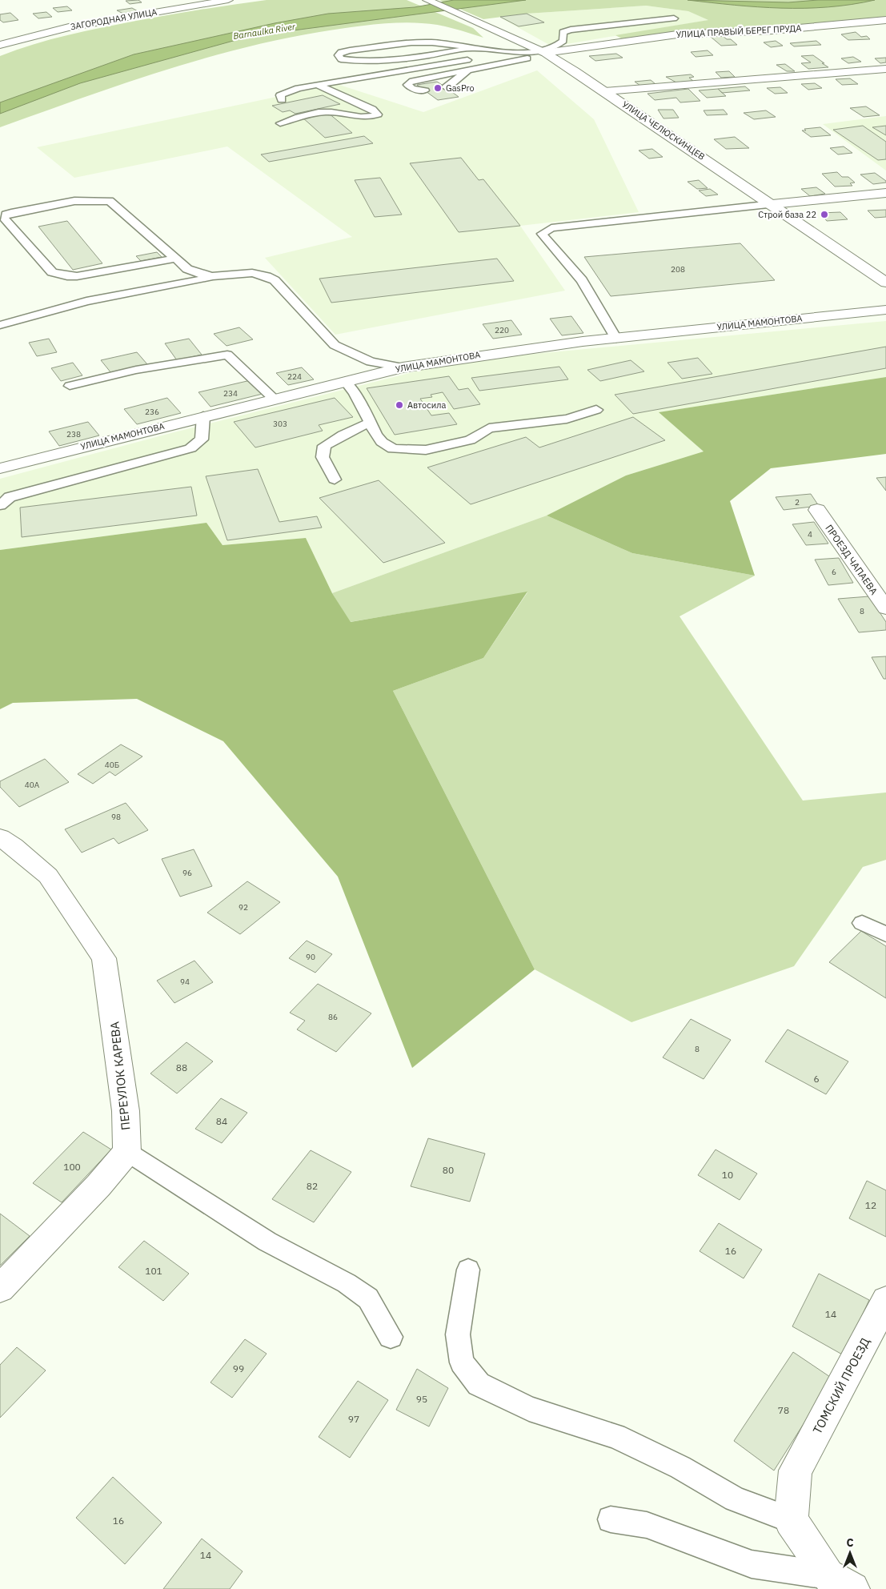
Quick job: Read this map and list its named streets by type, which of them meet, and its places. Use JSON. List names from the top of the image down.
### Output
{
  "streets": {
    "street": [
      "ЗАГОРОДНАЯ УЛИЦА",
      "УЛИЦА ПРАВЫЙ БЕРЕГ ПРУДА",
      "УЛИЦА ЧЕЛЮСКИНЦЕВ",
      "УЛИЦА МАМОНТОВА",
      "ПРОЕЗД ЧАПАЕВА",
      "ПЕРЕУЛОК КАРЕВА",
      "ТОМСКИЙ ПРОЕЗД"
    ]
  },
  "crossings": [
    ["УЛИЦА ПРАВЫЙ БЕРЕГ ПРУДА", "УЛИЦА ЧЕЛЮСКИНЦЕВ"]
  ],
  "water": ["Barnaulka River"],
  "places": ["GasPro", "Строй база 22", "Автосила"],
  "house_numbers": [
    "208",
    "220",
    "224",
    "234",
    "236",
    "303",
    "238",
    "2",
    "4",
    "6",
    "8",
    "40Б",
    "40А",
    "98",
    "96",
    "92",
    "90",
    "94",
    "86",
    "8",
    "88",
    "6",
    "84",
    "100",
    "80",
    "10",
    "82",
    "12",
    "16",
    "101",
    "14",
    "99",
    "95",
    "78",
    "97",
    "16",
    "14"
  ],
  "north": "top"
}
